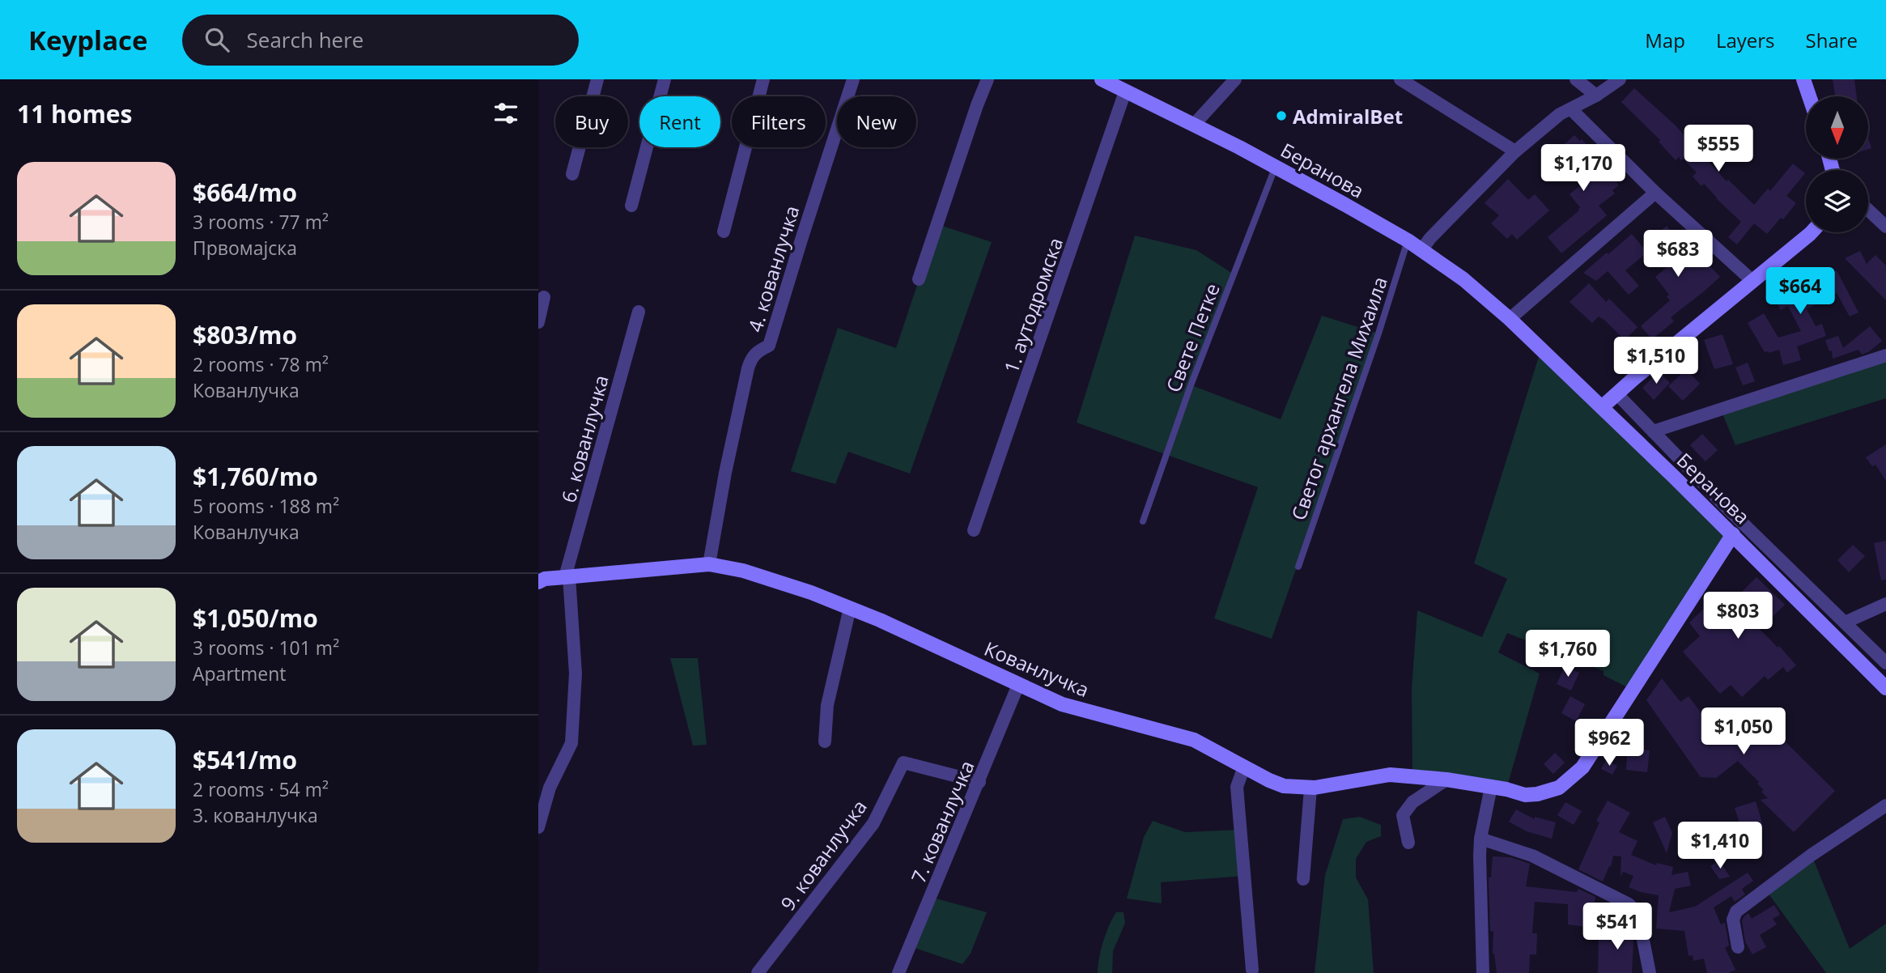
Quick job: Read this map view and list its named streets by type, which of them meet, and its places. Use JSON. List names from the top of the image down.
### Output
{
  "streets": {
    "main road": ["Беранова", "Кованлучка"],
    "street": [
      "4. кованлучка",
      "1. аутодромска",
      "6. кованлучка",
      "7. кованлучка",
      "9. кованлучка"
    ],
    "lane": ["Свете Петке", "Светог архангела Михаила"]
  },
  "crossings": [
    ["Беранова", "1. аутодромска"],
    ["Беранова", "Свете Петке"],
    ["Беранова", "Светог архангела Михаила"],
    ["Беранова", "Кованлучка"],
    ["4. кованлучка", "Кованлучка"],
    ["6. кованлучка", "Кованлучка"],
    ["Кованлучка", "7. кованлучка"],
    ["7. кованлучка", "9. кованлучка"]
  ],
  "places": ["AdmiralBet"],
  "north": "bottom",
  "page": {
    "header": "Keyplace",
    "search": "Search here",
    "nav": ["Map", "Layers", "Share"],
    "heading": "11 homes",
    "chip": [
      "Buy",
      "Rent",
      "Filters",
      "New"
    ],
    "price": [
      "$555",
      "$1,170",
      "$683",
      "$664",
      "$1,510",
      "$803",
      "$1,760",
      "$1,050",
      "$962",
      "$1,410",
      "$541"
    ],
    "list": [
      {
        "name": "$664/mo",
        "note": "3 rooms · 77 m² · Првомајска"
      },
      {
        "name": "$803/mo",
        "note": "2 rooms · 78 m² · Кованлучка"
      },
      {
        "name": "$1,760/mo",
        "note": "5 rooms · 188 m² · Кованлучка"
      },
      {
        "name": "$1,050/mo",
        "note": "3 rooms · 101 m² · Apartment"
      },
      {
        "name": "$541/mo",
        "note": "2 rooms · 54 m² · 3. кованлучка"
      }
    ]
  }
}
